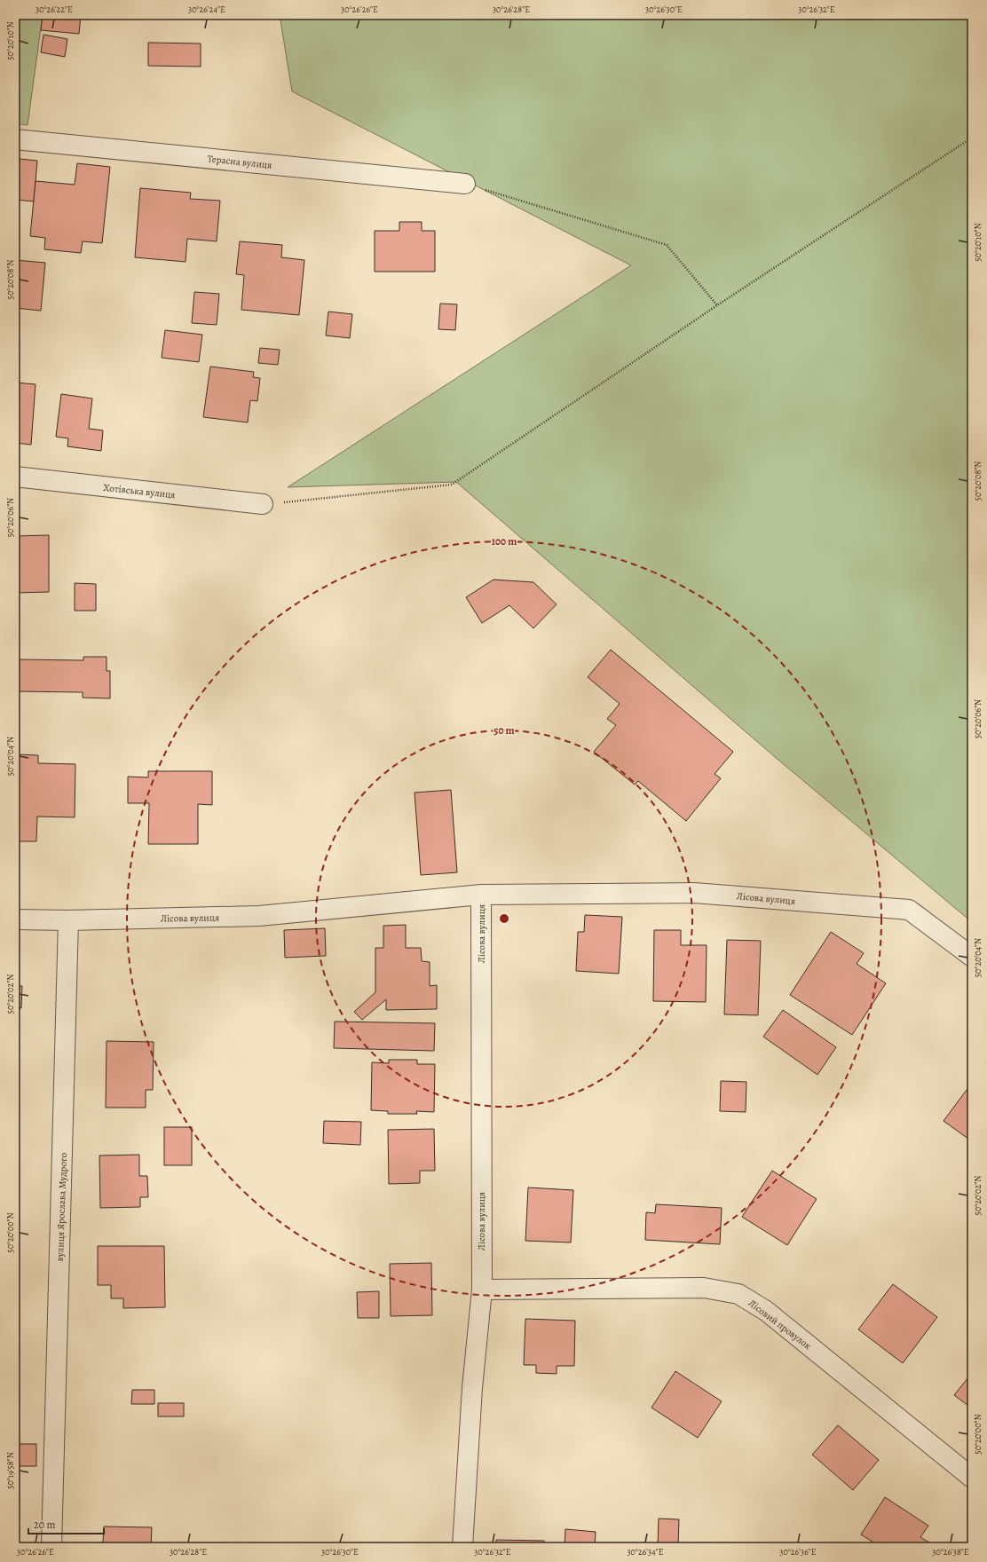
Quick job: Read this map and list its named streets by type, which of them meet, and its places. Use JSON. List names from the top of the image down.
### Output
{
  "streets": {
    "street": [
      "Терасна вулиця",
      "Хотівська вулиця",
      "Лісова вулиця",
      "вулиця Ярослава Мудрого",
      "Лісовий провулок"
    ]
  },
  "crossings": [
    ["Лісова вулиця", "вулиця Ярослава Мудрого"],
    ["Лісова вулиця", "Лісовий провулок"]
  ],
  "scale_bar": "20 m",
  "coordinates": [
    "30°26'22\"E",
    "30°26'24\"E",
    "30°26'26\"E",
    "30°26'28\"E",
    "30°26'30\"E",
    "30°26'32\"E",
    "50°20'10\"N",
    "50°20'08\"N",
    "50°20'06\"N",
    "50°20'04\"N",
    "50°20'02\"N",
    "50°20'00\"N",
    "50°19'58\"N",
    "30°26'34\"E",
    "30°26'36\"E",
    "30°26'38\"E"
  ],
  "rings": ["100 m", "50 m"]
}
